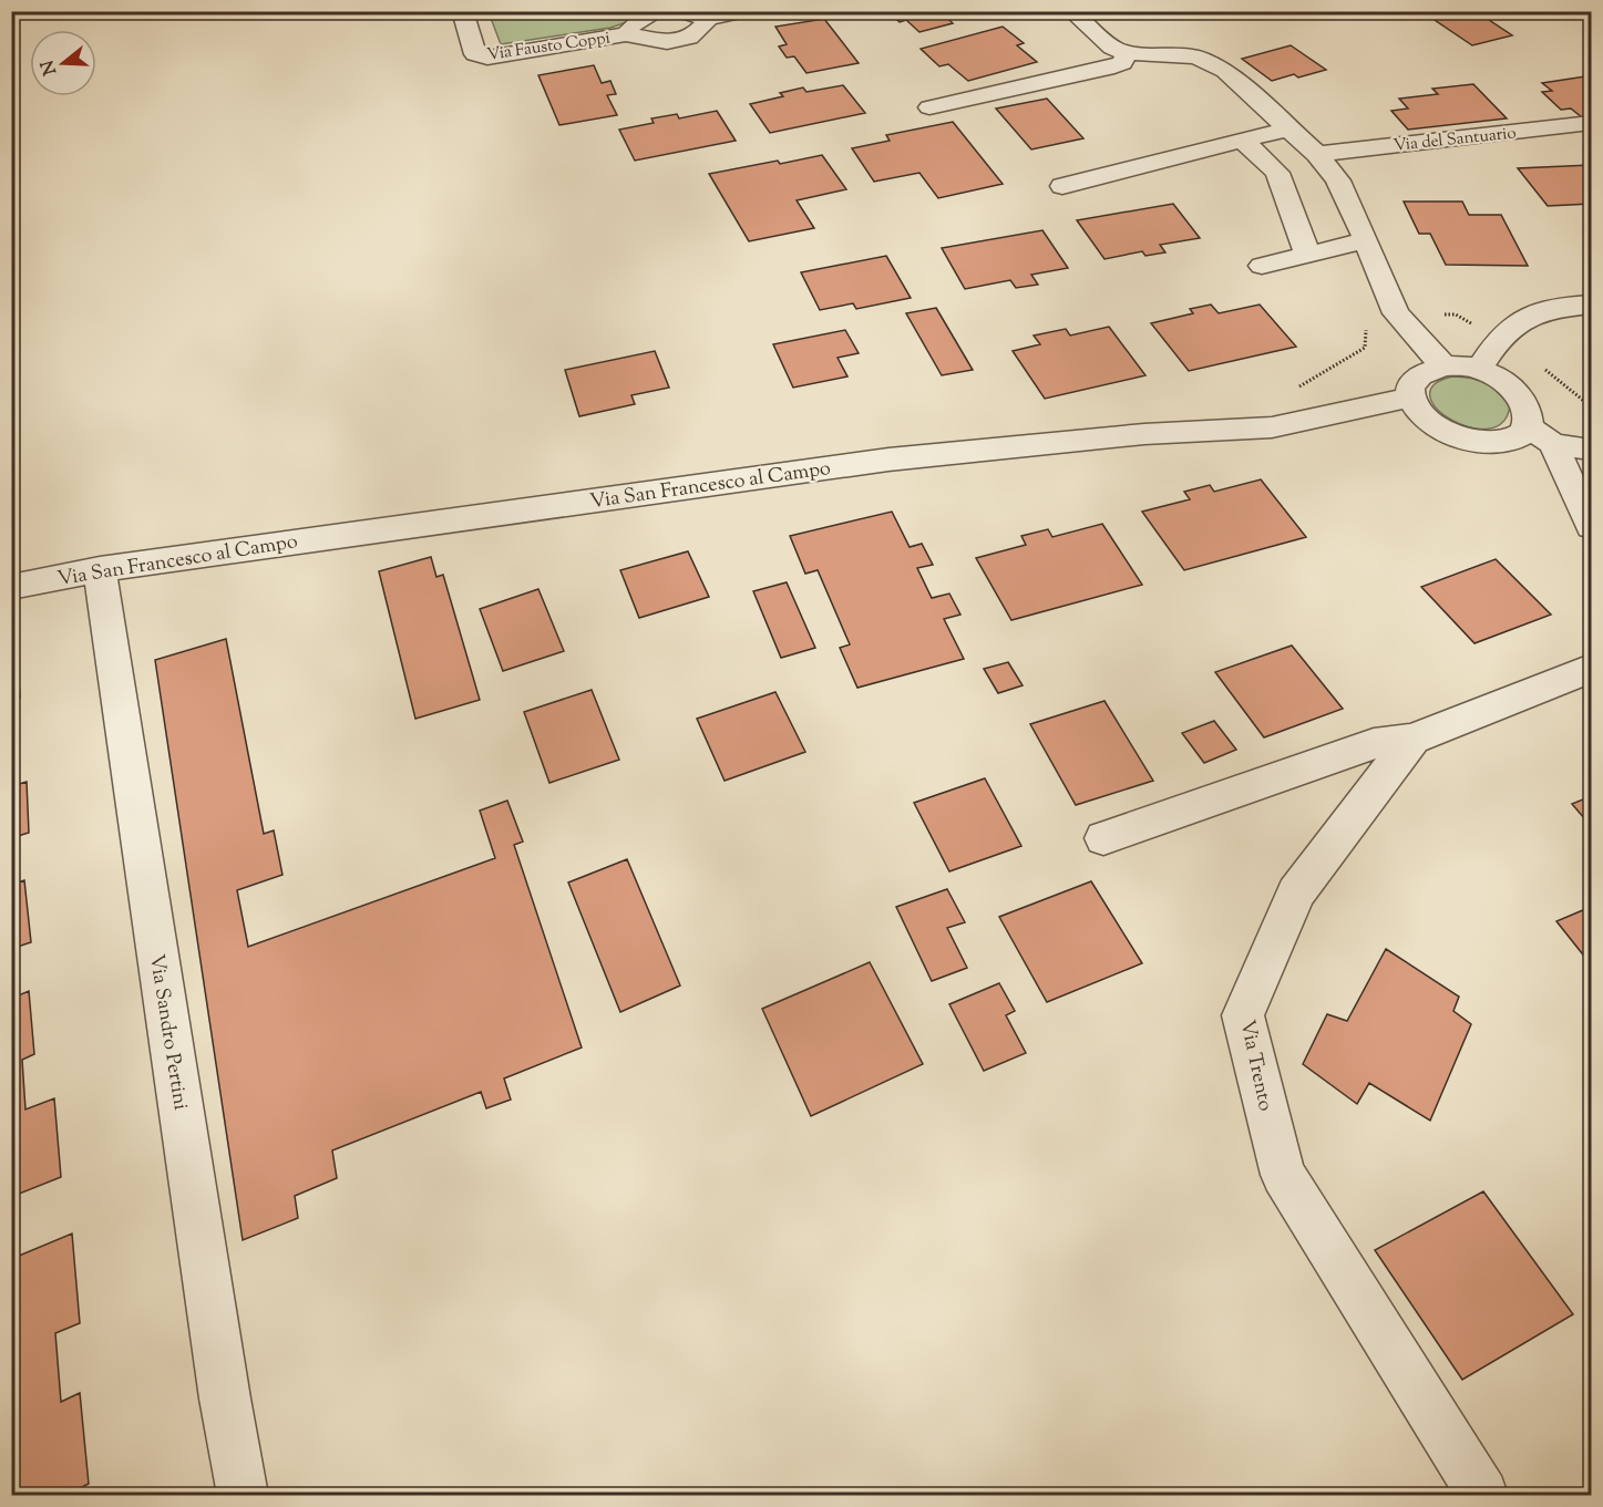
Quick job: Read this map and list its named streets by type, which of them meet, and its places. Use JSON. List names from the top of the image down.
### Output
{
  "streets": {
    "street": [
      "Via Fausto Coppi",
      "Via del Santuario",
      "Via San Francesco al Campo",
      "Via Sandro Pertini",
      "Via Trento"
    ]
  },
  "crossings": [
    ["Via San Francesco al Campo", "Via Sandro Pertini"]
  ],
  "north": "left"
}
